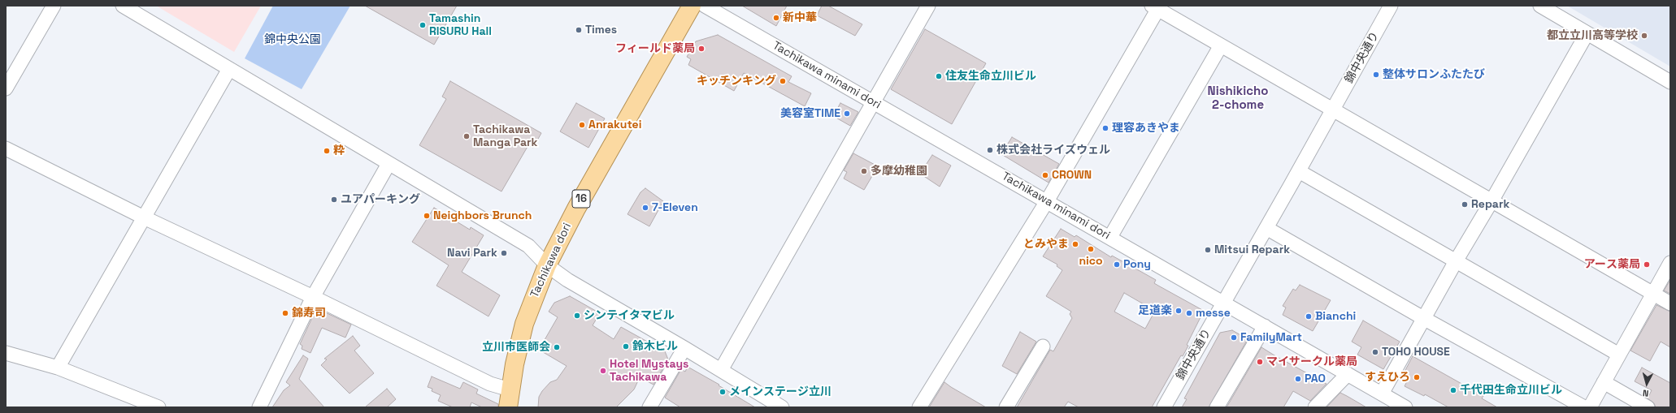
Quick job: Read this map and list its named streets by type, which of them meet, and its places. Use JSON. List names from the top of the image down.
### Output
{
  "streets": {
    "main road": ["16", "Tachikawa dori"],
    "street": ["錦中央通り", "Tachikawa minami dori"]
  },
  "crossings": [
    ["錦中央通り", "Tachikawa minami dori"]
  ],
  "districts": ["Nishikicho 2-chome"],
  "parks": ["錦中央公園"],
  "places": [
    "新中華",
    "Tamashin RISURU Hall",
    "Times",
    "都立立川高等学校",
    "フィールド薬局",
    "整体サロンふたたび",
    "住友生命立川ビル",
    "キッチンキング",
    "美容室TIME",
    "Anrakutei",
    "理容あきやま",
    "Tachikawa Manga Park",
    "株式会社ライズウェル",
    "粋",
    "多摩幼稚園",
    "CROWN",
    "ユアパーキング",
    "Repark",
    "7-Eleven",
    "Neighbors Brunch",
    "とみやま",
    "nico",
    "Mitsui Repark",
    "Navi Park",
    "Pony",
    "アース薬局",
    "足道楽",
    "錦寿司",
    "messe",
    "シンテイタマビル",
    "Bianchi",
    "FamilyMart",
    "鈴木ビル",
    "立川市医師会",
    "TOHO HOUSE",
    "マイサークル薬局",
    "Hotel Mystays Tachikawa",
    "すえひろ",
    "PAO",
    "千代田生命立川ビル",
    "メインステージ立川"
  ],
  "north": "bottom"
}
